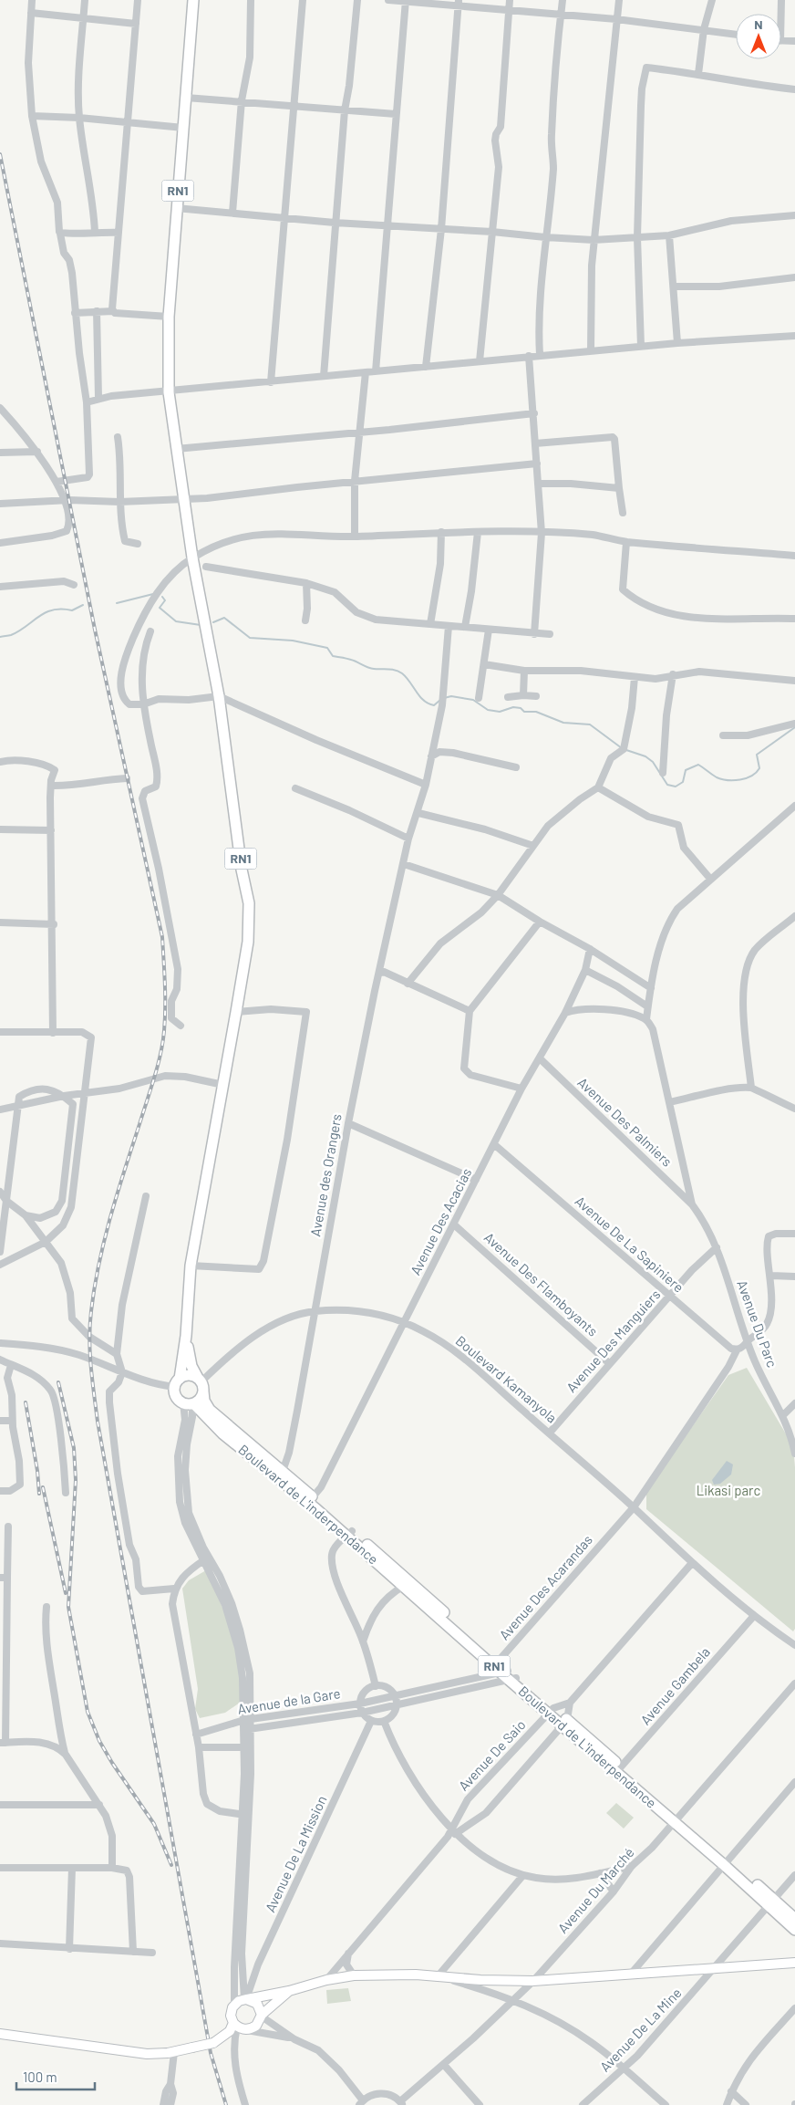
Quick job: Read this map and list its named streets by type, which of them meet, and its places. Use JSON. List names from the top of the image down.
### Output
{
  "streets": {
    "highway": ["RN1", "Boulevard de L'inderpendance"],
    "street": [
      "Avenue Des Palmiers",
      "Avenue des Orangers",
      "Avenue Des Acacias",
      "Avenue De La Sapiniere",
      "Avenue Des Flamboyants",
      "Avenue Du Parc",
      "Avenue Des Manguiers",
      "Boulevard Kamanyola",
      "Avenue Des Acarandas",
      "Avenue Gambela",
      "Avenue de la Gare",
      "Avenue De Saio",
      "Avenue De La Mission",
      "Avenue Du Marché",
      "Avenue De La Mine"
    ]
  },
  "crossings": [
    ["RN1", "Boulevard Kamanyola"],
    ["RN1", "Boulevard de L'inderpendance"],
    ["Avenue Des Palmiers", "Avenue Des Acacias"],
    ["Avenue Des Palmiers", "Avenue Du Parc"],
    ["Avenue des Orangers", "Boulevard Kamanyola"],
    ["Avenue des Orangers", "Boulevard de L'inderpendance"],
    ["Avenue Des Acacias", "Avenue De La Sapiniere"],
    ["Avenue Des Acacias", "Avenue Des Flamboyants"],
    ["Avenue Des Acacias", "Boulevard Kamanyola"],
    ["Avenue Des Acacias", "Boulevard de L'inderpendance"],
    ["Avenue De La Sapiniere", "Avenue Des Manguiers"],
    ["Avenue De La Sapiniere", "Avenue Des Acarandas"],
    ["Avenue Des Flamboyants", "Avenue Des Manguiers"],
    ["Avenue Du Parc", "Avenue Des Manguiers"],
    ["Avenue Des Manguiers", "Boulevard Kamanyola"],
    ["Boulevard Kamanyola", "Boulevard de L'inderpendance"],
    ["Boulevard Kamanyola", "Avenue Des Acarandas"],
    ["Boulevard Kamanyola", "Avenue Gambela"],
    ["Boulevard de L'inderpendance", "Avenue Des Acarandas"],
    ["Boulevard de L'inderpendance", "Avenue Gambela"],
    ["Boulevard de L'inderpendance", "Avenue De Saio"],
    ["Boulevard de L'inderpendance", "Avenue Du Marché"],
    ["Boulevard de L'inderpendance", "Avenue De La Mine"]
  ],
  "parks": ["Likasi parc"],
  "scale_bar": "100 m",
  "north": "top"
}
